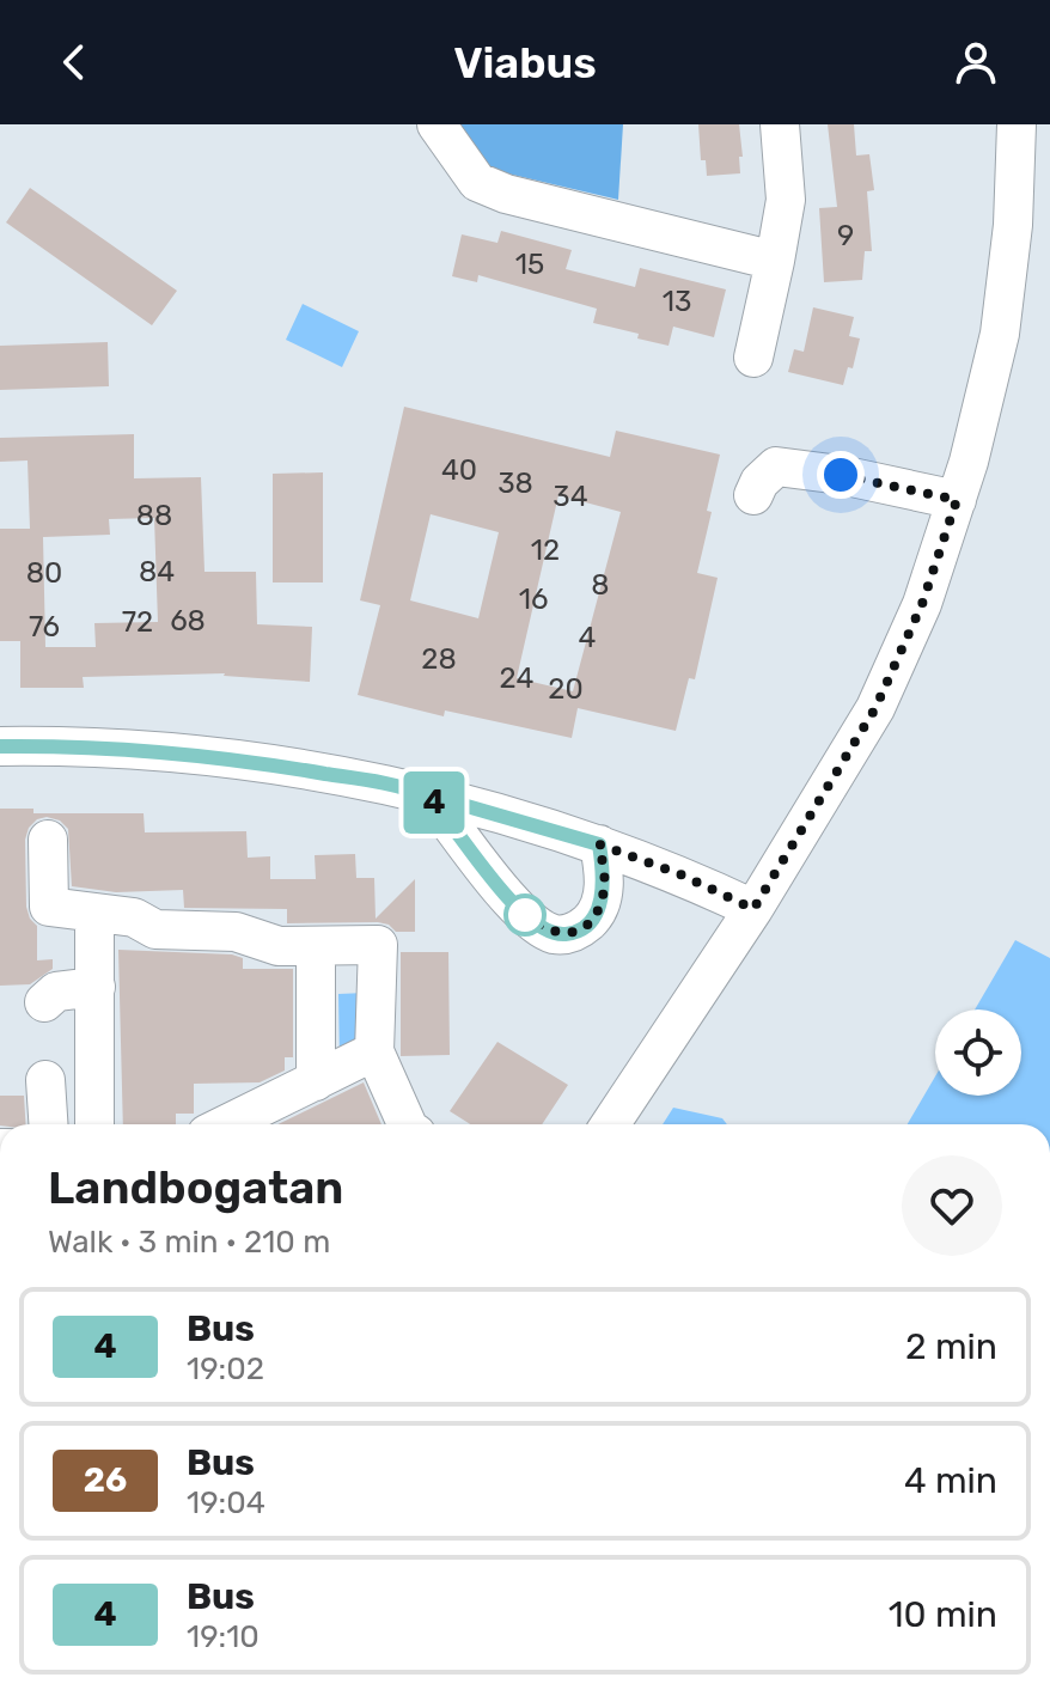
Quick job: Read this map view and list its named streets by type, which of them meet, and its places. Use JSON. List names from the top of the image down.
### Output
{
  "lines": ["bus line 4"],
  "house_numbers": [
    "9",
    "15",
    "13",
    "40",
    "38",
    "34",
    "88",
    "12",
    "84",
    "80",
    "8",
    "16",
    "68",
    "72",
    "76",
    "4",
    "28",
    "24",
    "20"
  ],
  "page": {
    "header": "Viabus",
    "on_map": "4",
    "heading": ["Landbogatan", "Walk · 3 min · 210 m"],
    "list": [
      {
        "mark": "4",
        "name": "Bus",
        "note": "19:02",
        "value": "2 min"
      },
      {
        "mark": "26",
        "name": "Bus",
        "note": "19:04",
        "value": "4 min"
      },
      {
        "mark": "4",
        "name": "Bus",
        "note": "19:10",
        "value": "10 min"
      }
    ]
  }
}
